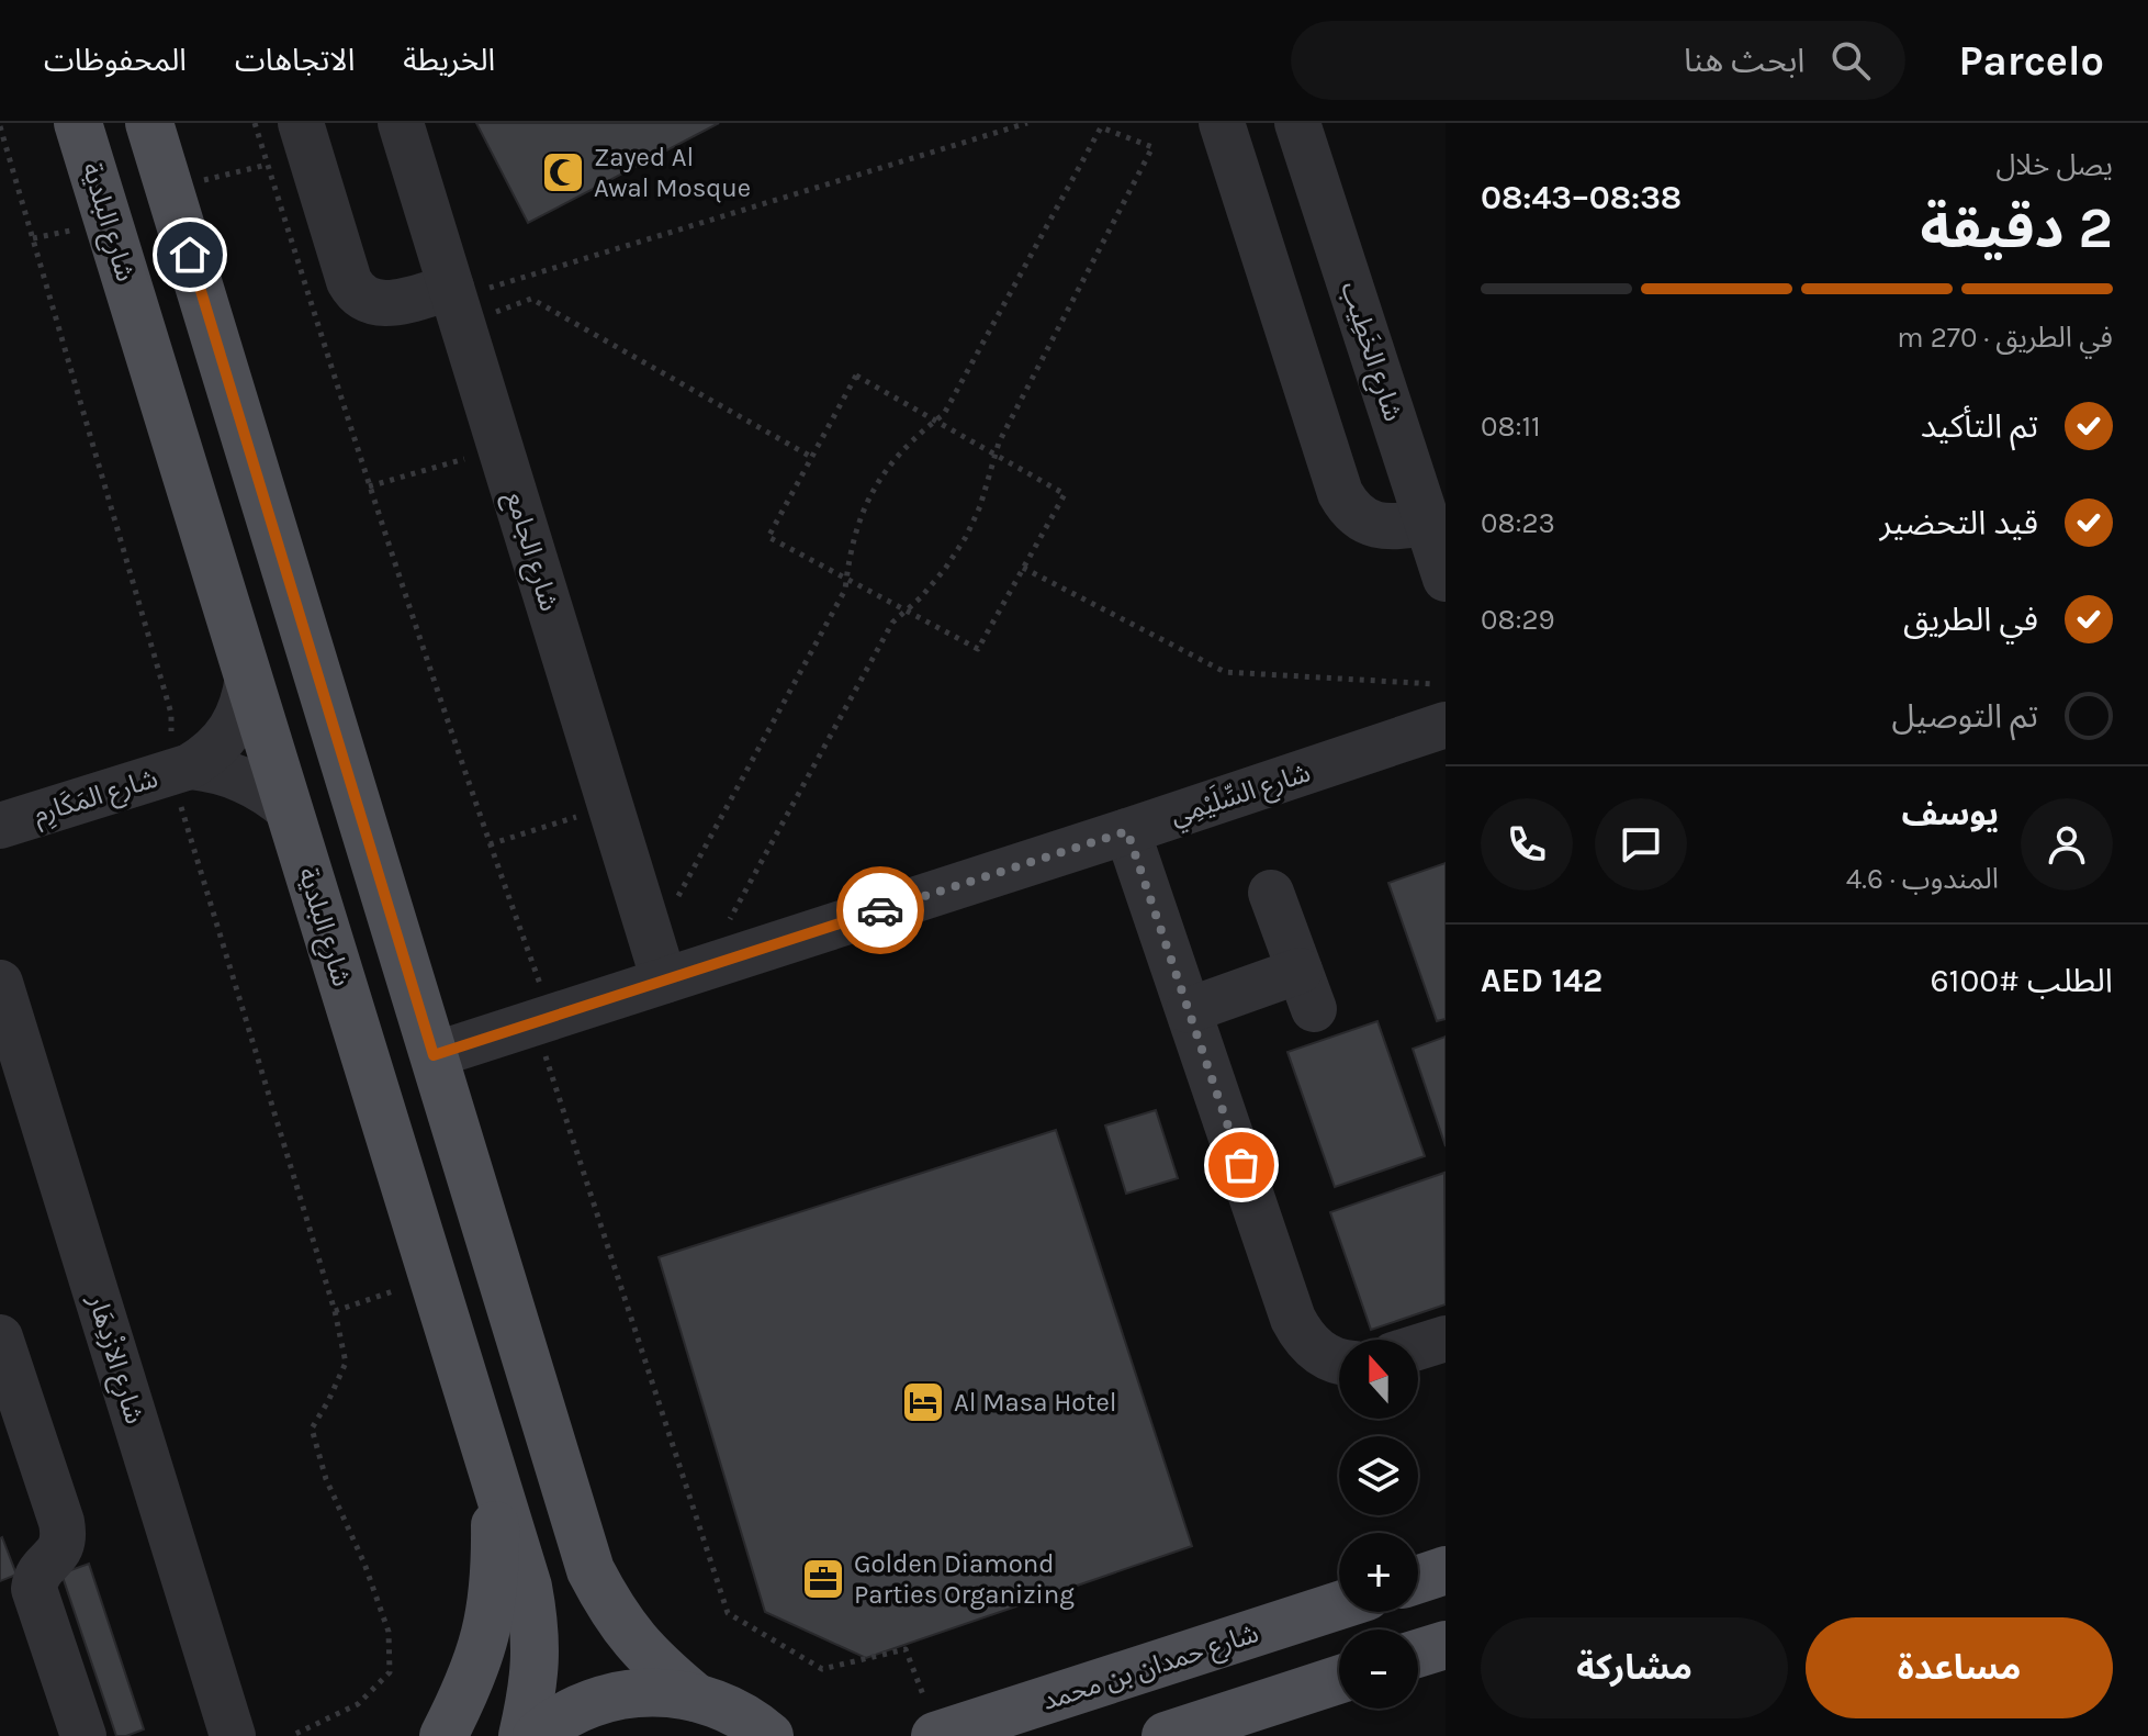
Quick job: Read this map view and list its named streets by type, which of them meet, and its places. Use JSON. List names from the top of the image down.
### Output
{
  "streets": {
    "main road": ["شارع البلدية", "شارع حمدان بن محمد"],
    "street": [
      "شارع الخَطِيب",
      "شارع الجامع",
      "شارع السِّلَيْمِي",
      "شارع المَكَارِم",
      "شارع الازْدِهَار"
    ]
  },
  "crossings": [
    ["شارع البلدية", "شارع المَكَارِم"],
    ["شارع الجامع", "شارع السِّلَيْمِي"]
  ],
  "places": {
    "mosque": ["Zayed Al Awal Mosque"],
    "hotel": ["Al Masa Hotel"],
    "office": ["Golden Diamond Parties Organizing"]
  },
  "north": "top",
  "page": {
    "header": "Parcelo",
    "search": "ابحث هنا",
    "nav": ["الخريطة", "الاتجاهات", "المحفوظات"],
    "heading": ["2 دقيقة", "يصل خلال", "08:38–08:43"],
    "panel": [
      "يوسف",
      "المندوب · 4.6",
      "الطلب #6100",
      "AED 142"
    ],
    "bar": "في الطريق · 270 m",
    "list": [
      ["تم التأكيد", "08:11"],
      ["قيد التحضير", "08:23"],
      ["في الطريق", "08:29"],
      "تم التوصيل"
    ],
    "map_buttons": ["+", "−"],
    "buttons": ["مساعدة", "مشاركة"]
  }
}
